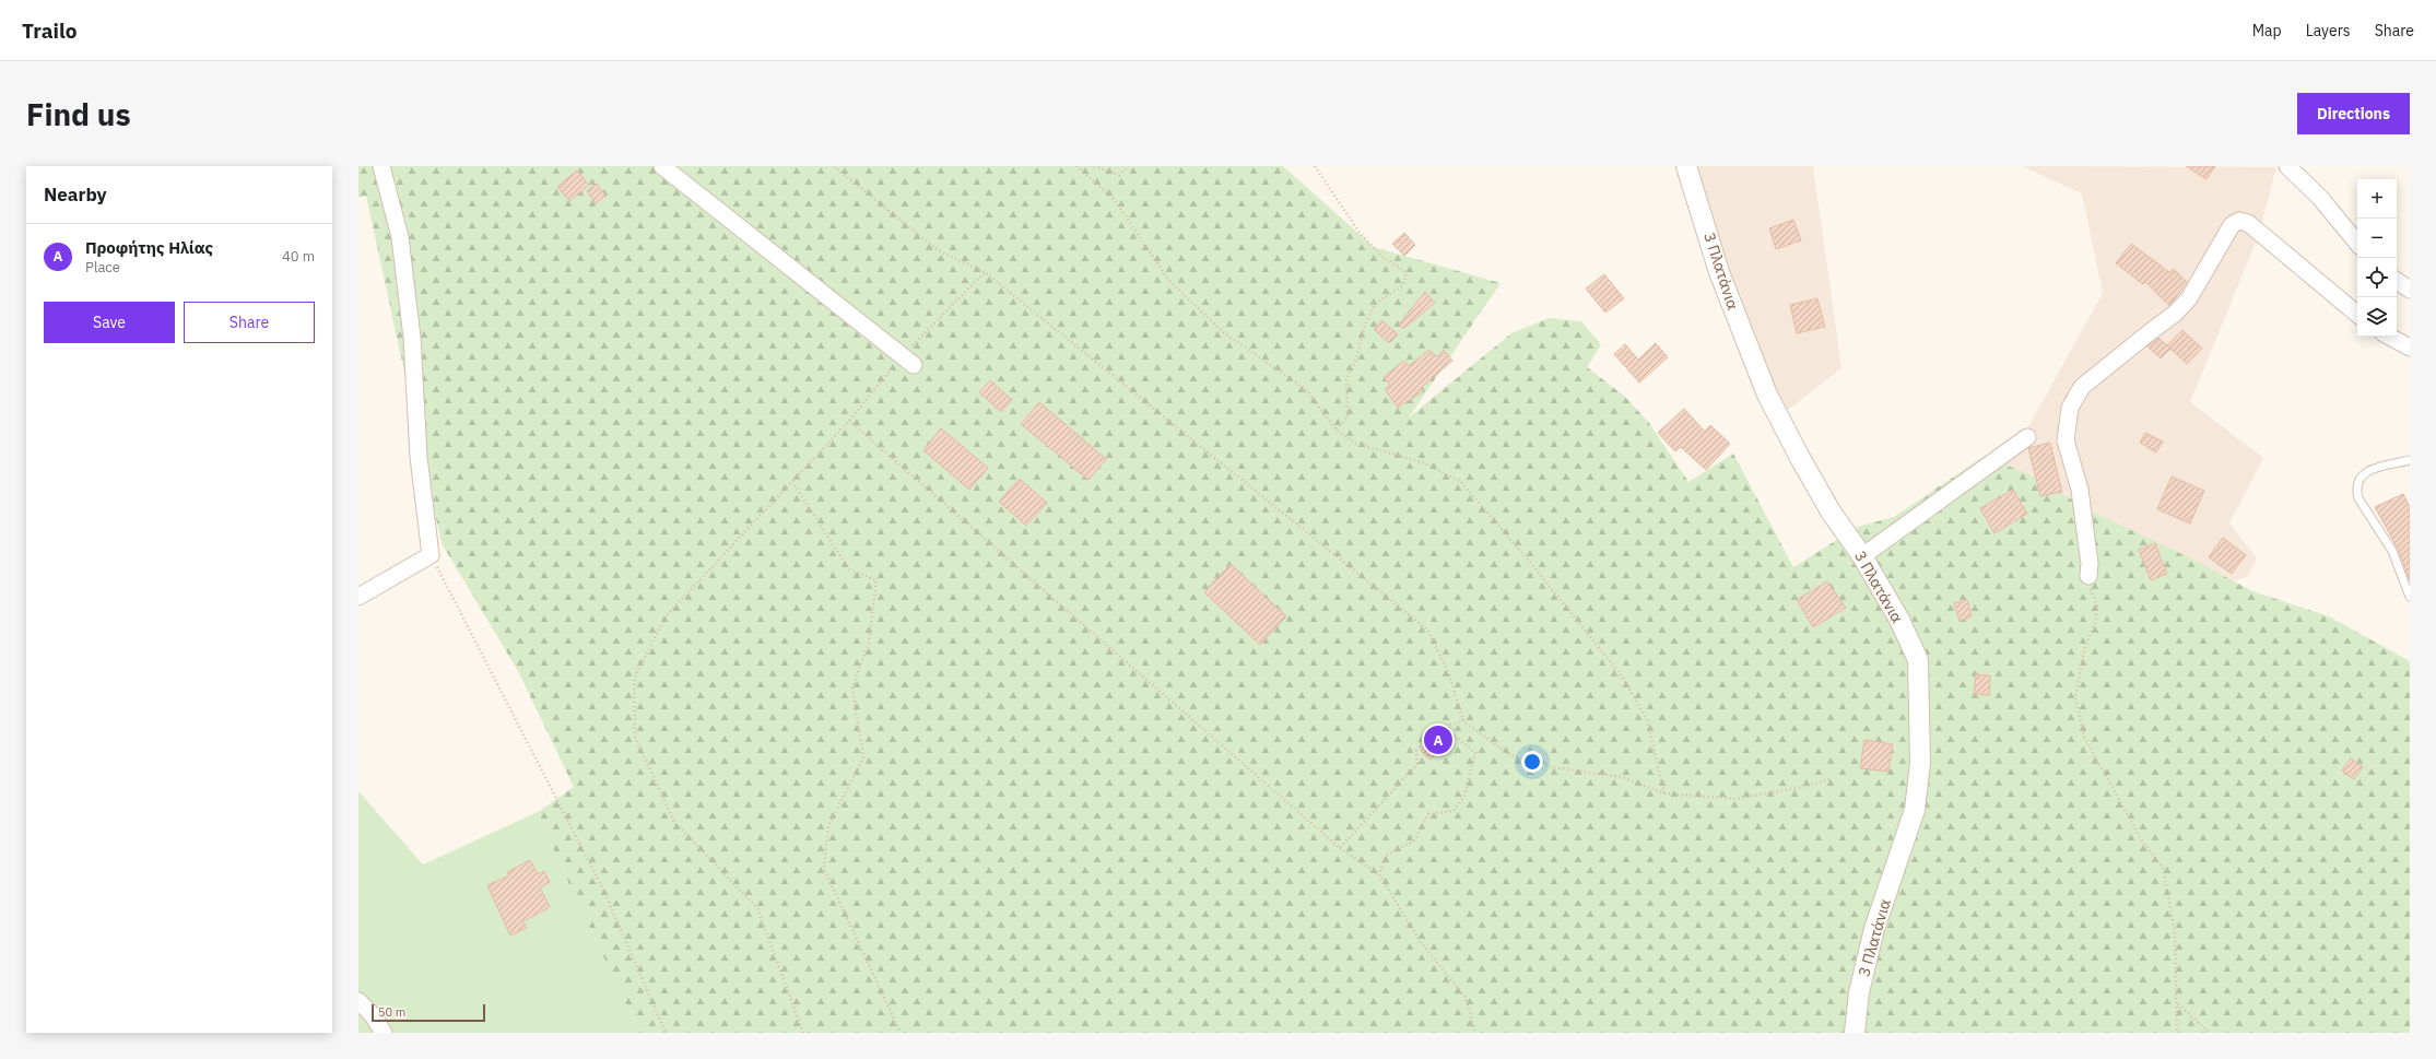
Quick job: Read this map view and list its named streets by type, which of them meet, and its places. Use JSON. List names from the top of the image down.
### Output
{
  "streets": {
    "street": ["3 Πλατάνια"]
  },
  "scale_bar": "50 m",
  "page": {
    "header": "Trailo",
    "nav": ["Map", "Layers", "Share"],
    "buttons": [
      "Directions",
      ["Save", "Share"]
    ],
    "title": "Find us",
    "heading": "Nearby",
    "map_buttons": ["+", "−"],
    "list": [
      {
        "mark": "A",
        "name": "Προφήτης Ηλίας",
        "note": "Place",
        "value": "40 m"
      }
    ],
    "pins": "A",
    "scale": "50 m"
  }
}
